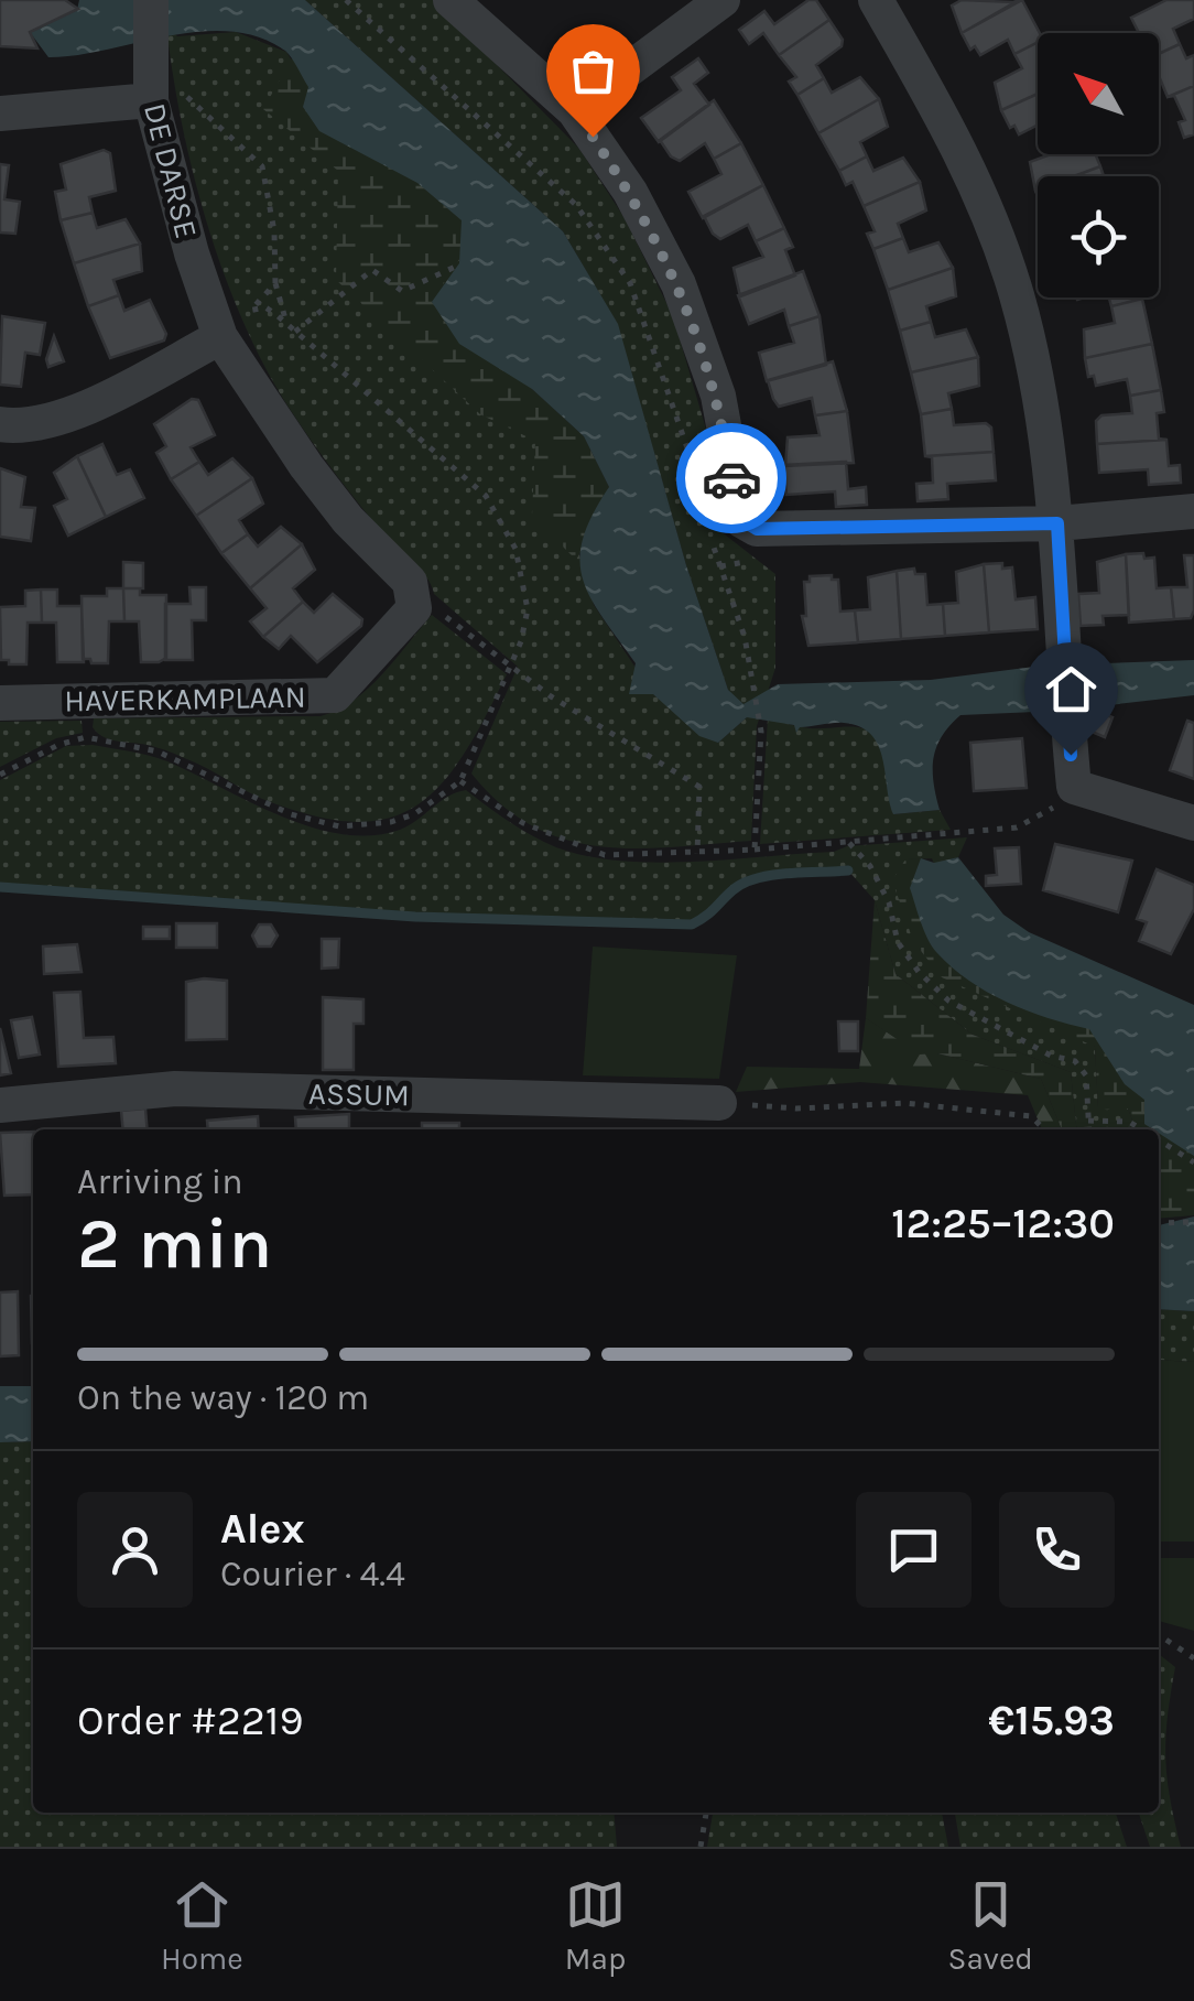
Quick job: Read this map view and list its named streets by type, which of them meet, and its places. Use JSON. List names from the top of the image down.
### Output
{
  "streets": {
    "street": ["DE DARSE", "HAVERKAMPLAAN", "ASSUM"]
  },
  "north": "top left",
  "page": {
    "heading": ["2 min", "Arriving in", "12:25–12:30"],
    "panel": [
      "Alex",
      "Courier · 4.4",
      "Order #2219",
      "€15.93"
    ],
    "bar": "On the way · 120 m",
    "tabs": ["Home", "Map", "Saved"]
  }
}
